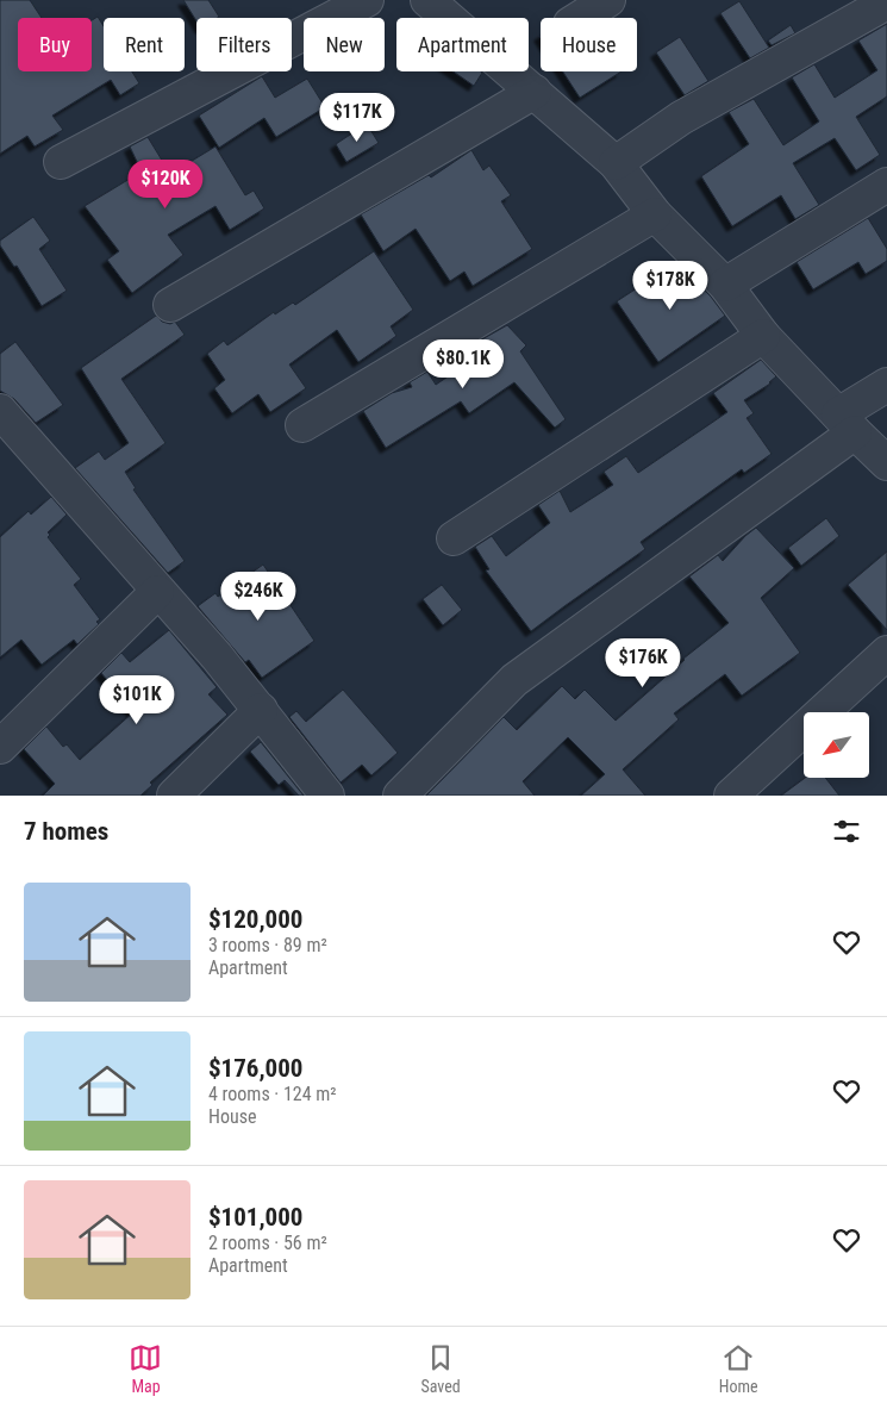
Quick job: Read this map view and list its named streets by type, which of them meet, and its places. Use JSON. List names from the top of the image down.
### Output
{
  "north": "bottom left",
  "page": {
    "chip": [
      "Buy",
      "Rent",
      "Filters",
      "New",
      "Apartment",
      "House"
    ],
    "price": [
      "$117K",
      "$120K",
      "$178K",
      "$80.1K",
      "$246K",
      "$176K",
      "$101K"
    ],
    "heading": "7 homes",
    "list": [
      {
        "name": "$120,000",
        "note": "3 rooms · 89 m² · Apartment"
      },
      {
        "name": "$176,000",
        "note": "4 rooms · 124 m² · House"
      },
      {
        "name": "$101,000",
        "note": "2 rooms · 56 m² · Apartment"
      }
    ],
    "tabs": ["Map", "Saved", "Home"]
  }
}
